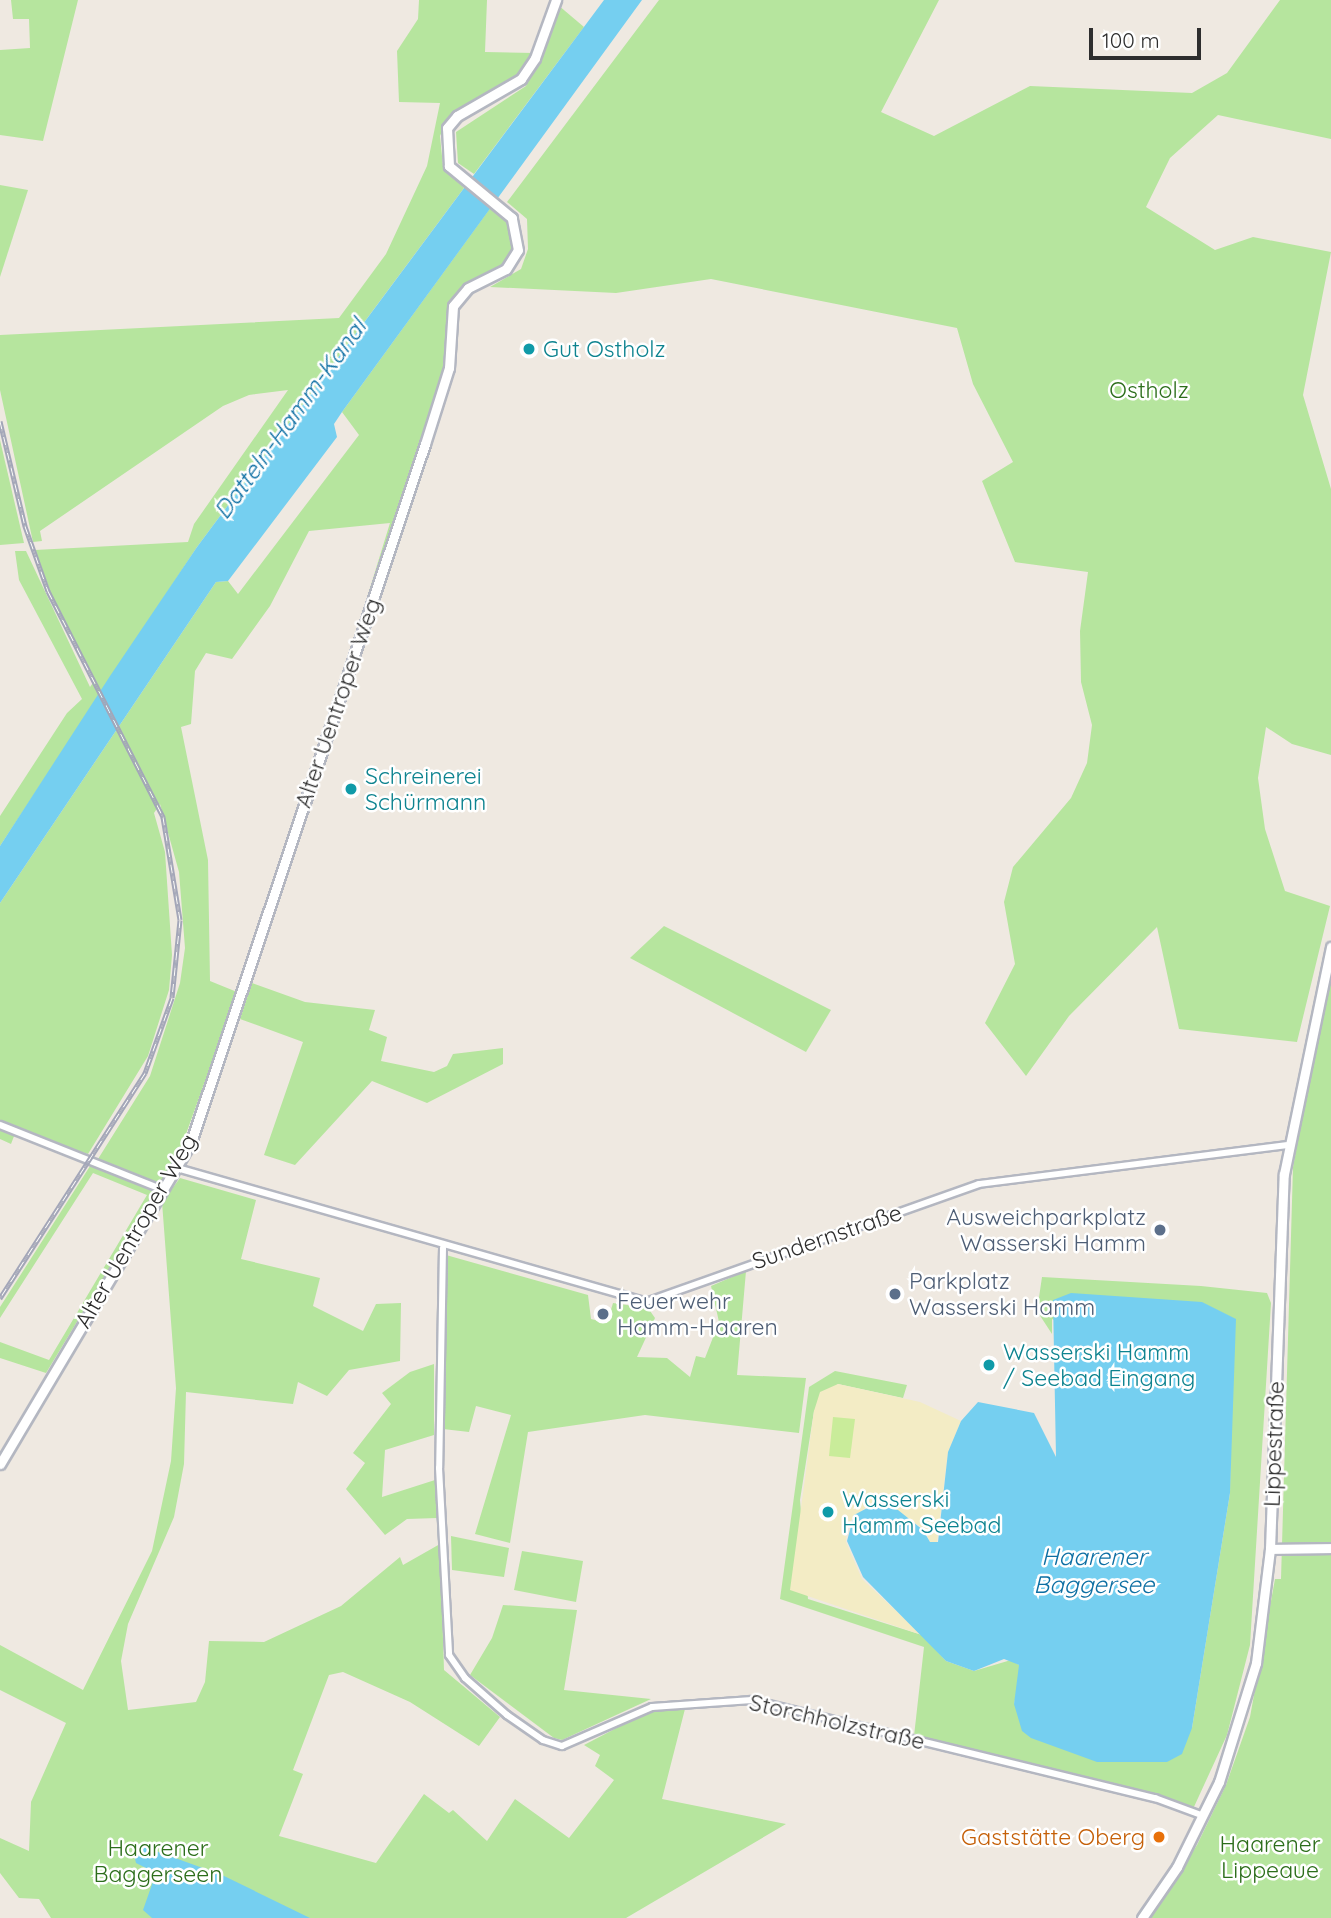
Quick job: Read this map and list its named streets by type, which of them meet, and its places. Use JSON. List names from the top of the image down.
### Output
{
  "streets": {
    "street": [
      "Alter Uentroper Weg",
      "Sundernstraße",
      "Lippestraße",
      "Storchholzstraße"
    ]
  },
  "crossings": [
    ["Alter Uentroper Weg", "Sundernstraße"],
    ["Sundernstraße", "Lippestraße"],
    ["Sundernstraße", "Storchholzstraße"],
    ["Lippestraße", "Storchholzstraße"]
  ],
  "water": ["Datteln-Hamm-Kanal", "Haarener Baggersee"],
  "parks": ["Ostholz", "Haarener Lippeaue", "Haarener Baggerseen"],
  "places": [
    "Gut Ostholz",
    "Schreinerei Schürmann",
    "Ausweichparkplatz Wasserski Hamm",
    "Parkplatz Wasserski Hamm",
    "Feuerwehr Hamm-Haaren",
    "Wasserski Hamm / Seebad Eingang",
    "Wasserski Hamm Seebad",
    "Gaststätte Oberg"
  ],
  "scale_bar": "100 m"
}
